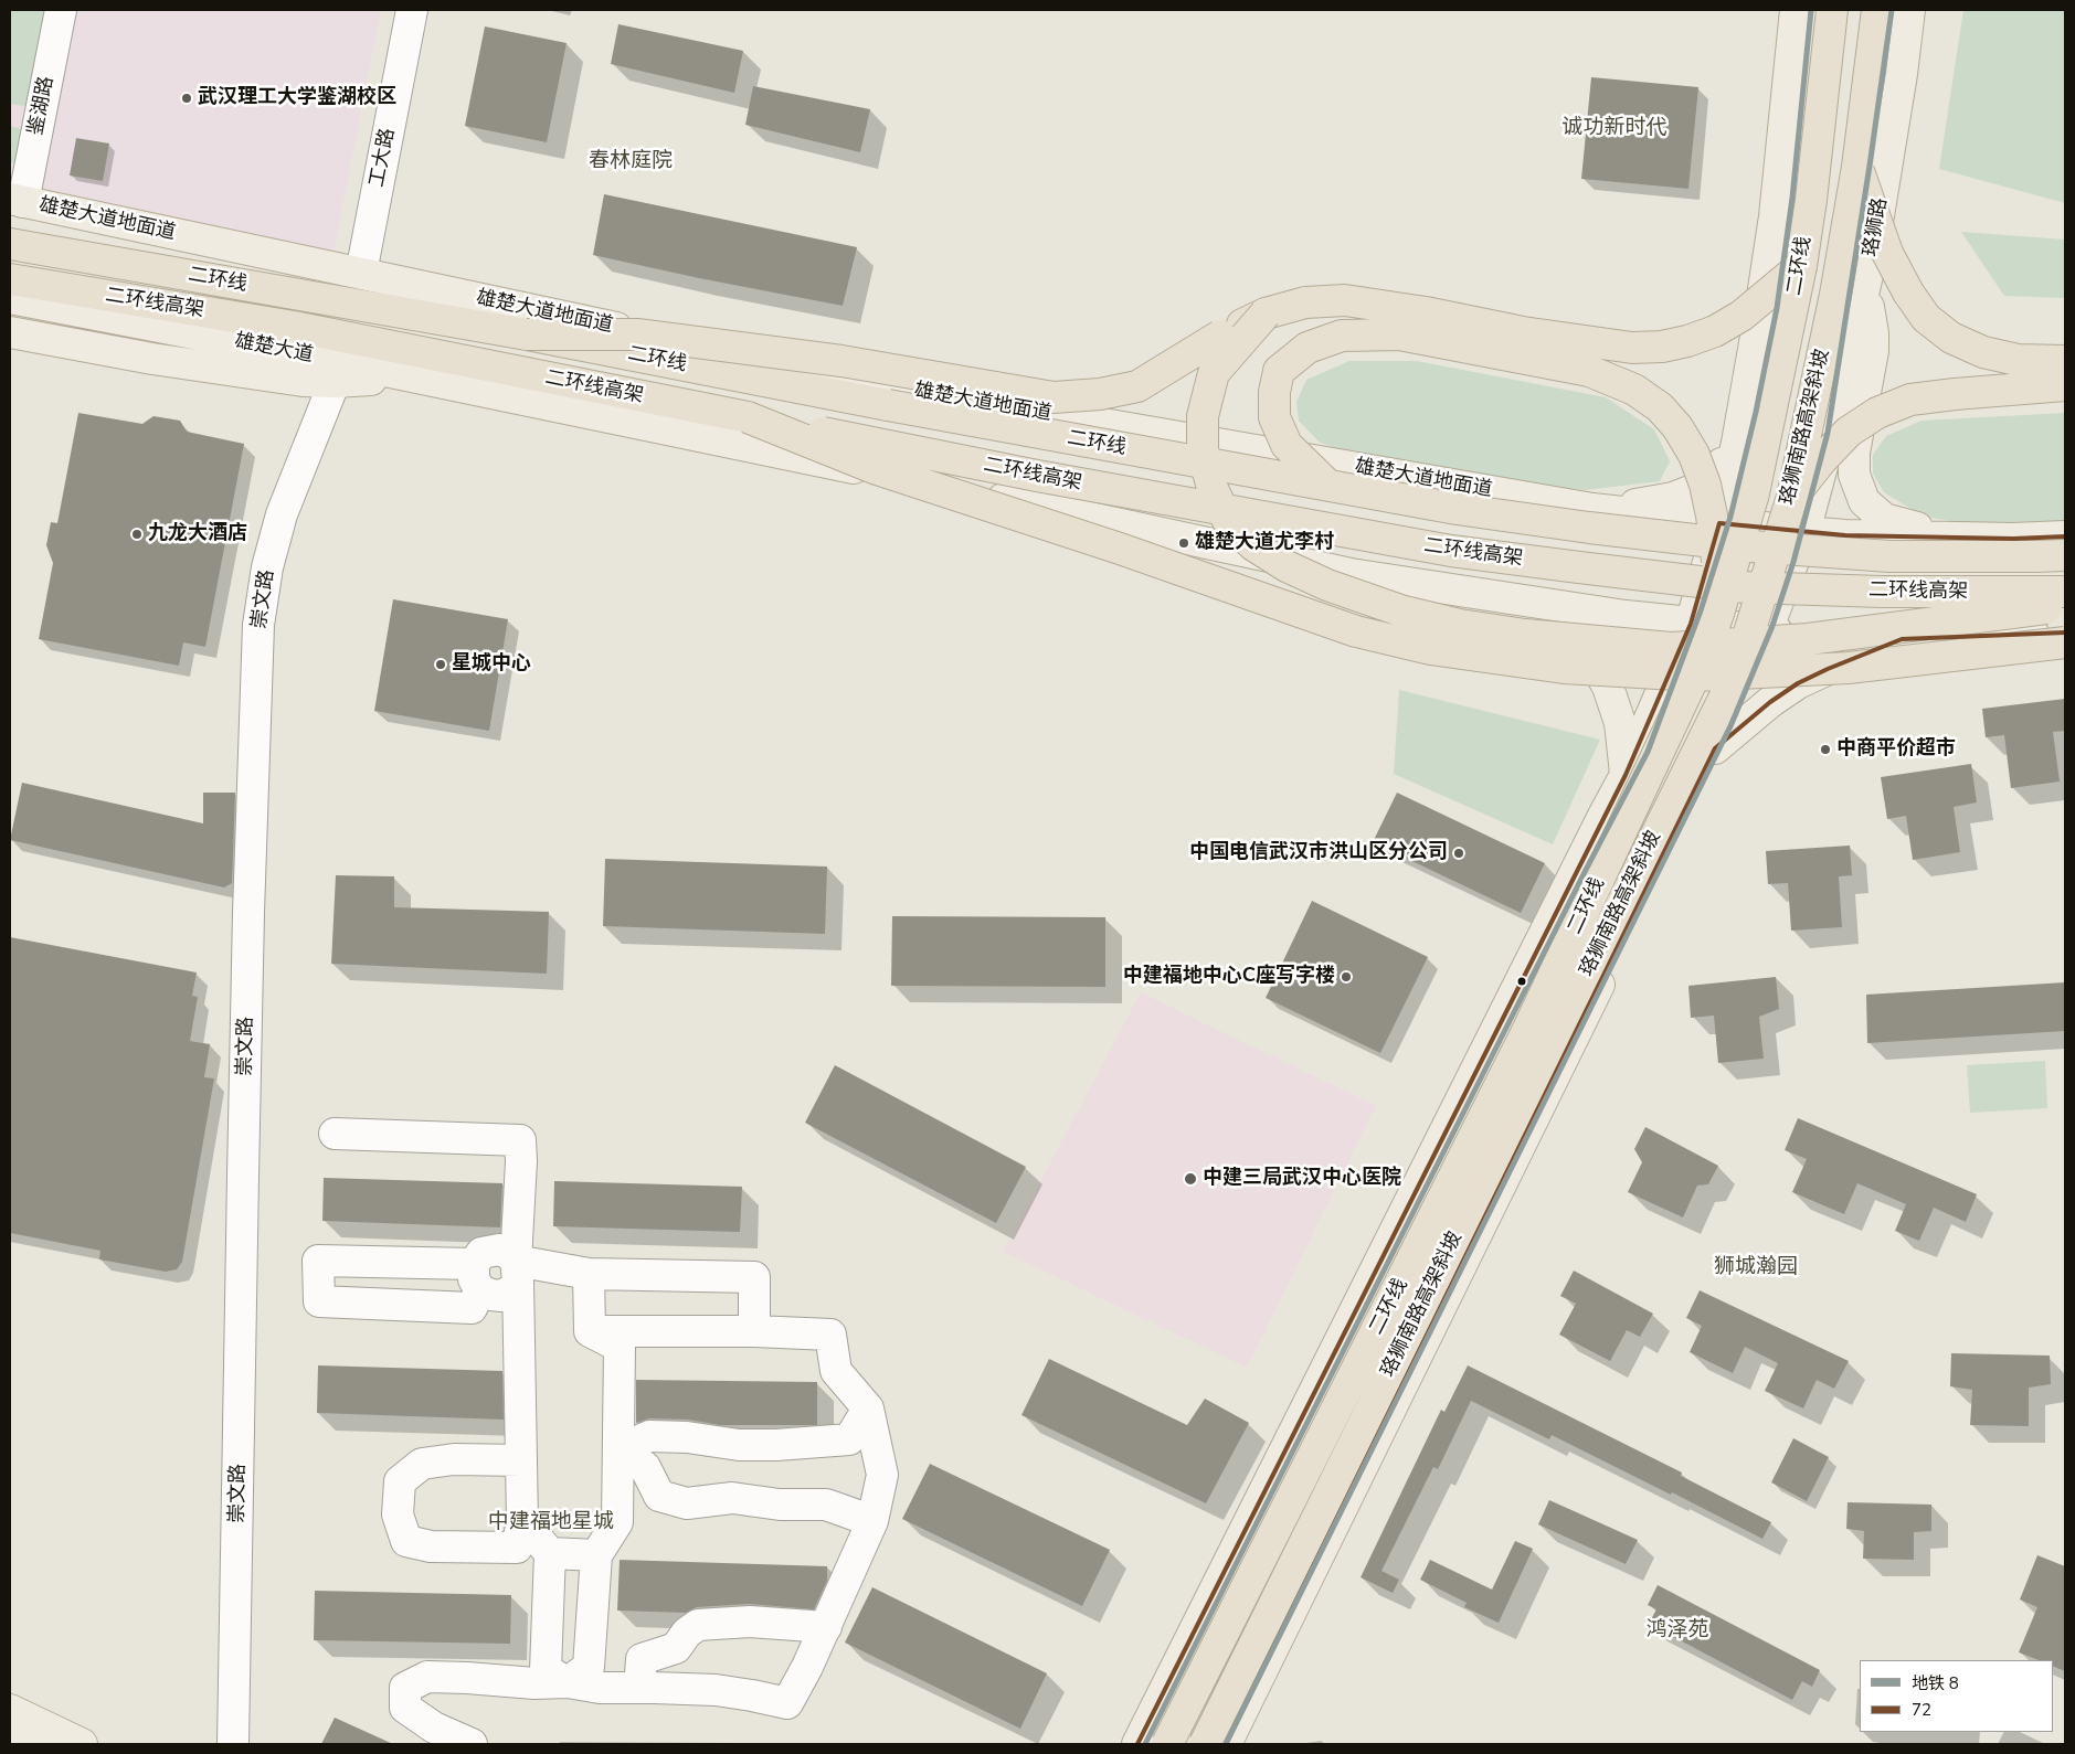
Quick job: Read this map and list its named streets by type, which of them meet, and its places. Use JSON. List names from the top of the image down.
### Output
{
  "streets": {
    "highway": ["二环线", "二环线高架", "珞狮南路高架斜坡"],
    "main road": ["雄楚大道地面道", "珞狮路", "雄楚大道"],
    "street": ["鉴湖路", "工大路", "崇文路"]
  },
  "crossings": [
    ["鉴湖路", "雄楚大道地面道"],
    ["工大路", "雄楚大道地面道"],
    ["雄楚大道地面道", "珞狮路"],
    ["雄楚大道", "崇文路"]
  ],
  "districts": [
    "诚功新时代",
    "春林庭院",
    "狮城瀚园",
    "中建福地星城",
    "鸿泽苑"
  ],
  "places": [
    "武汉理工大学鉴湖校区",
    "九龙大酒店",
    "雄楚大道尤李村",
    "星城中心",
    "中商平价超市",
    "中国电信武汉市洪山区分公司",
    "中建福地中心C座写字楼",
    "中建三局武汉中心医院"
  ],
  "lines": ["metro line 8", "transit line 72"],
  "legend": ["地铁 8", "72"]
}
